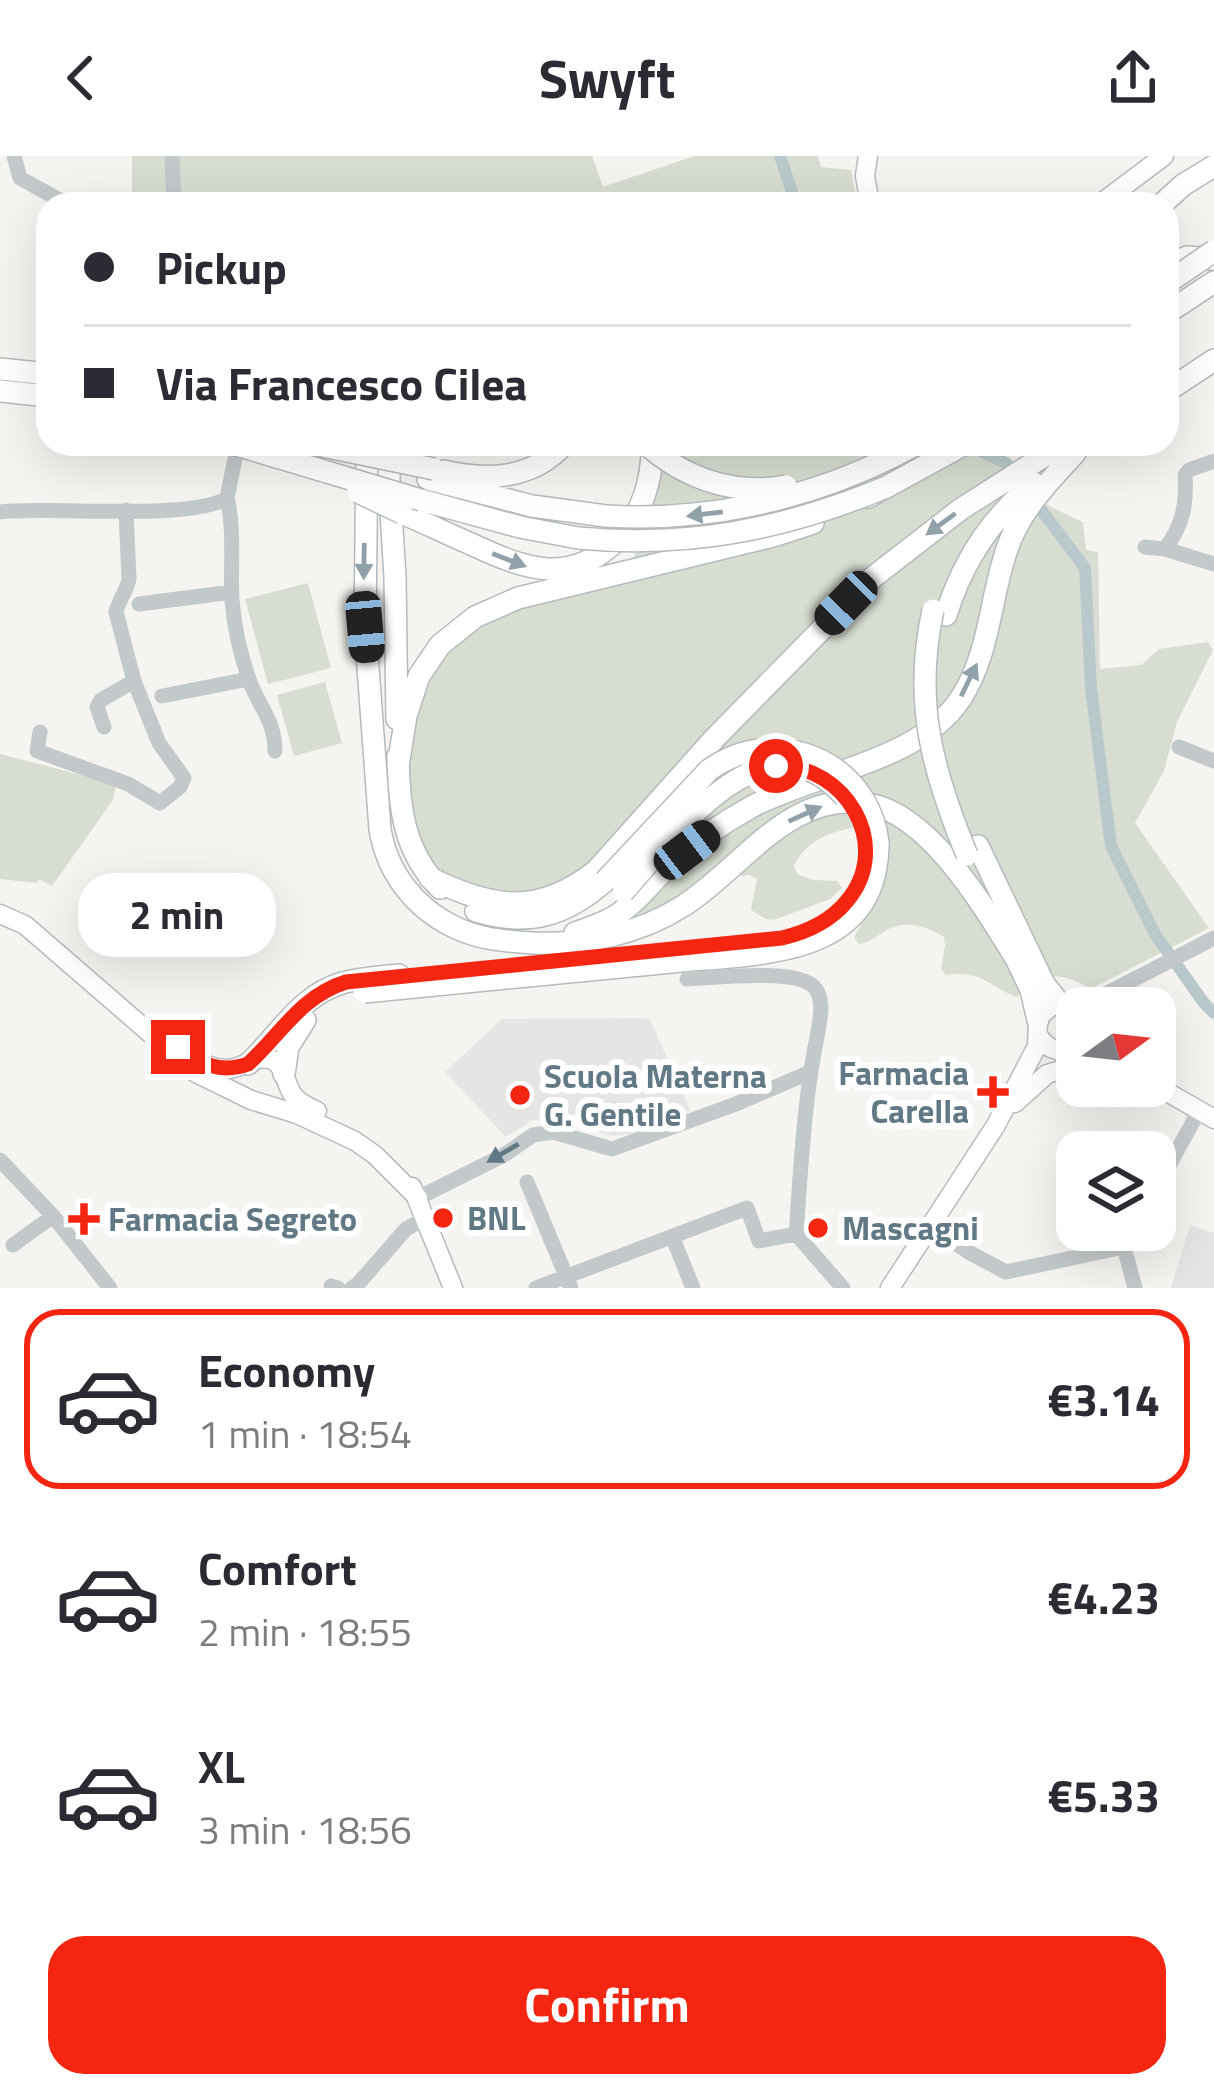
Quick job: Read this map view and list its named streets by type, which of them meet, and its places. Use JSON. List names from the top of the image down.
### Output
{
  "places": {
    "health": ["Farmacia Carella", "Farmacia Segreto"],
    "other": ["Scuola Materna G. Gentile", "BNL", "Mascagni"]
  },
  "north": "right",
  "page": {
    "header": "Swyft",
    "banner": ["Pickup", "Via Francesco Cilea"],
    "bubble": "2 min",
    "list": [
      {
        "name": "Economy",
        "note": "1 min · 18:54",
        "value": "€3.14"
      },
      {
        "name": "Comfort",
        "note": "2 min · 18:55",
        "value": "€4.23"
      },
      {
        "name": "XL",
        "note": "3 min · 18:56",
        "value": "€5.33"
      }
    ],
    "buttons": "Confirm"
  }
}
